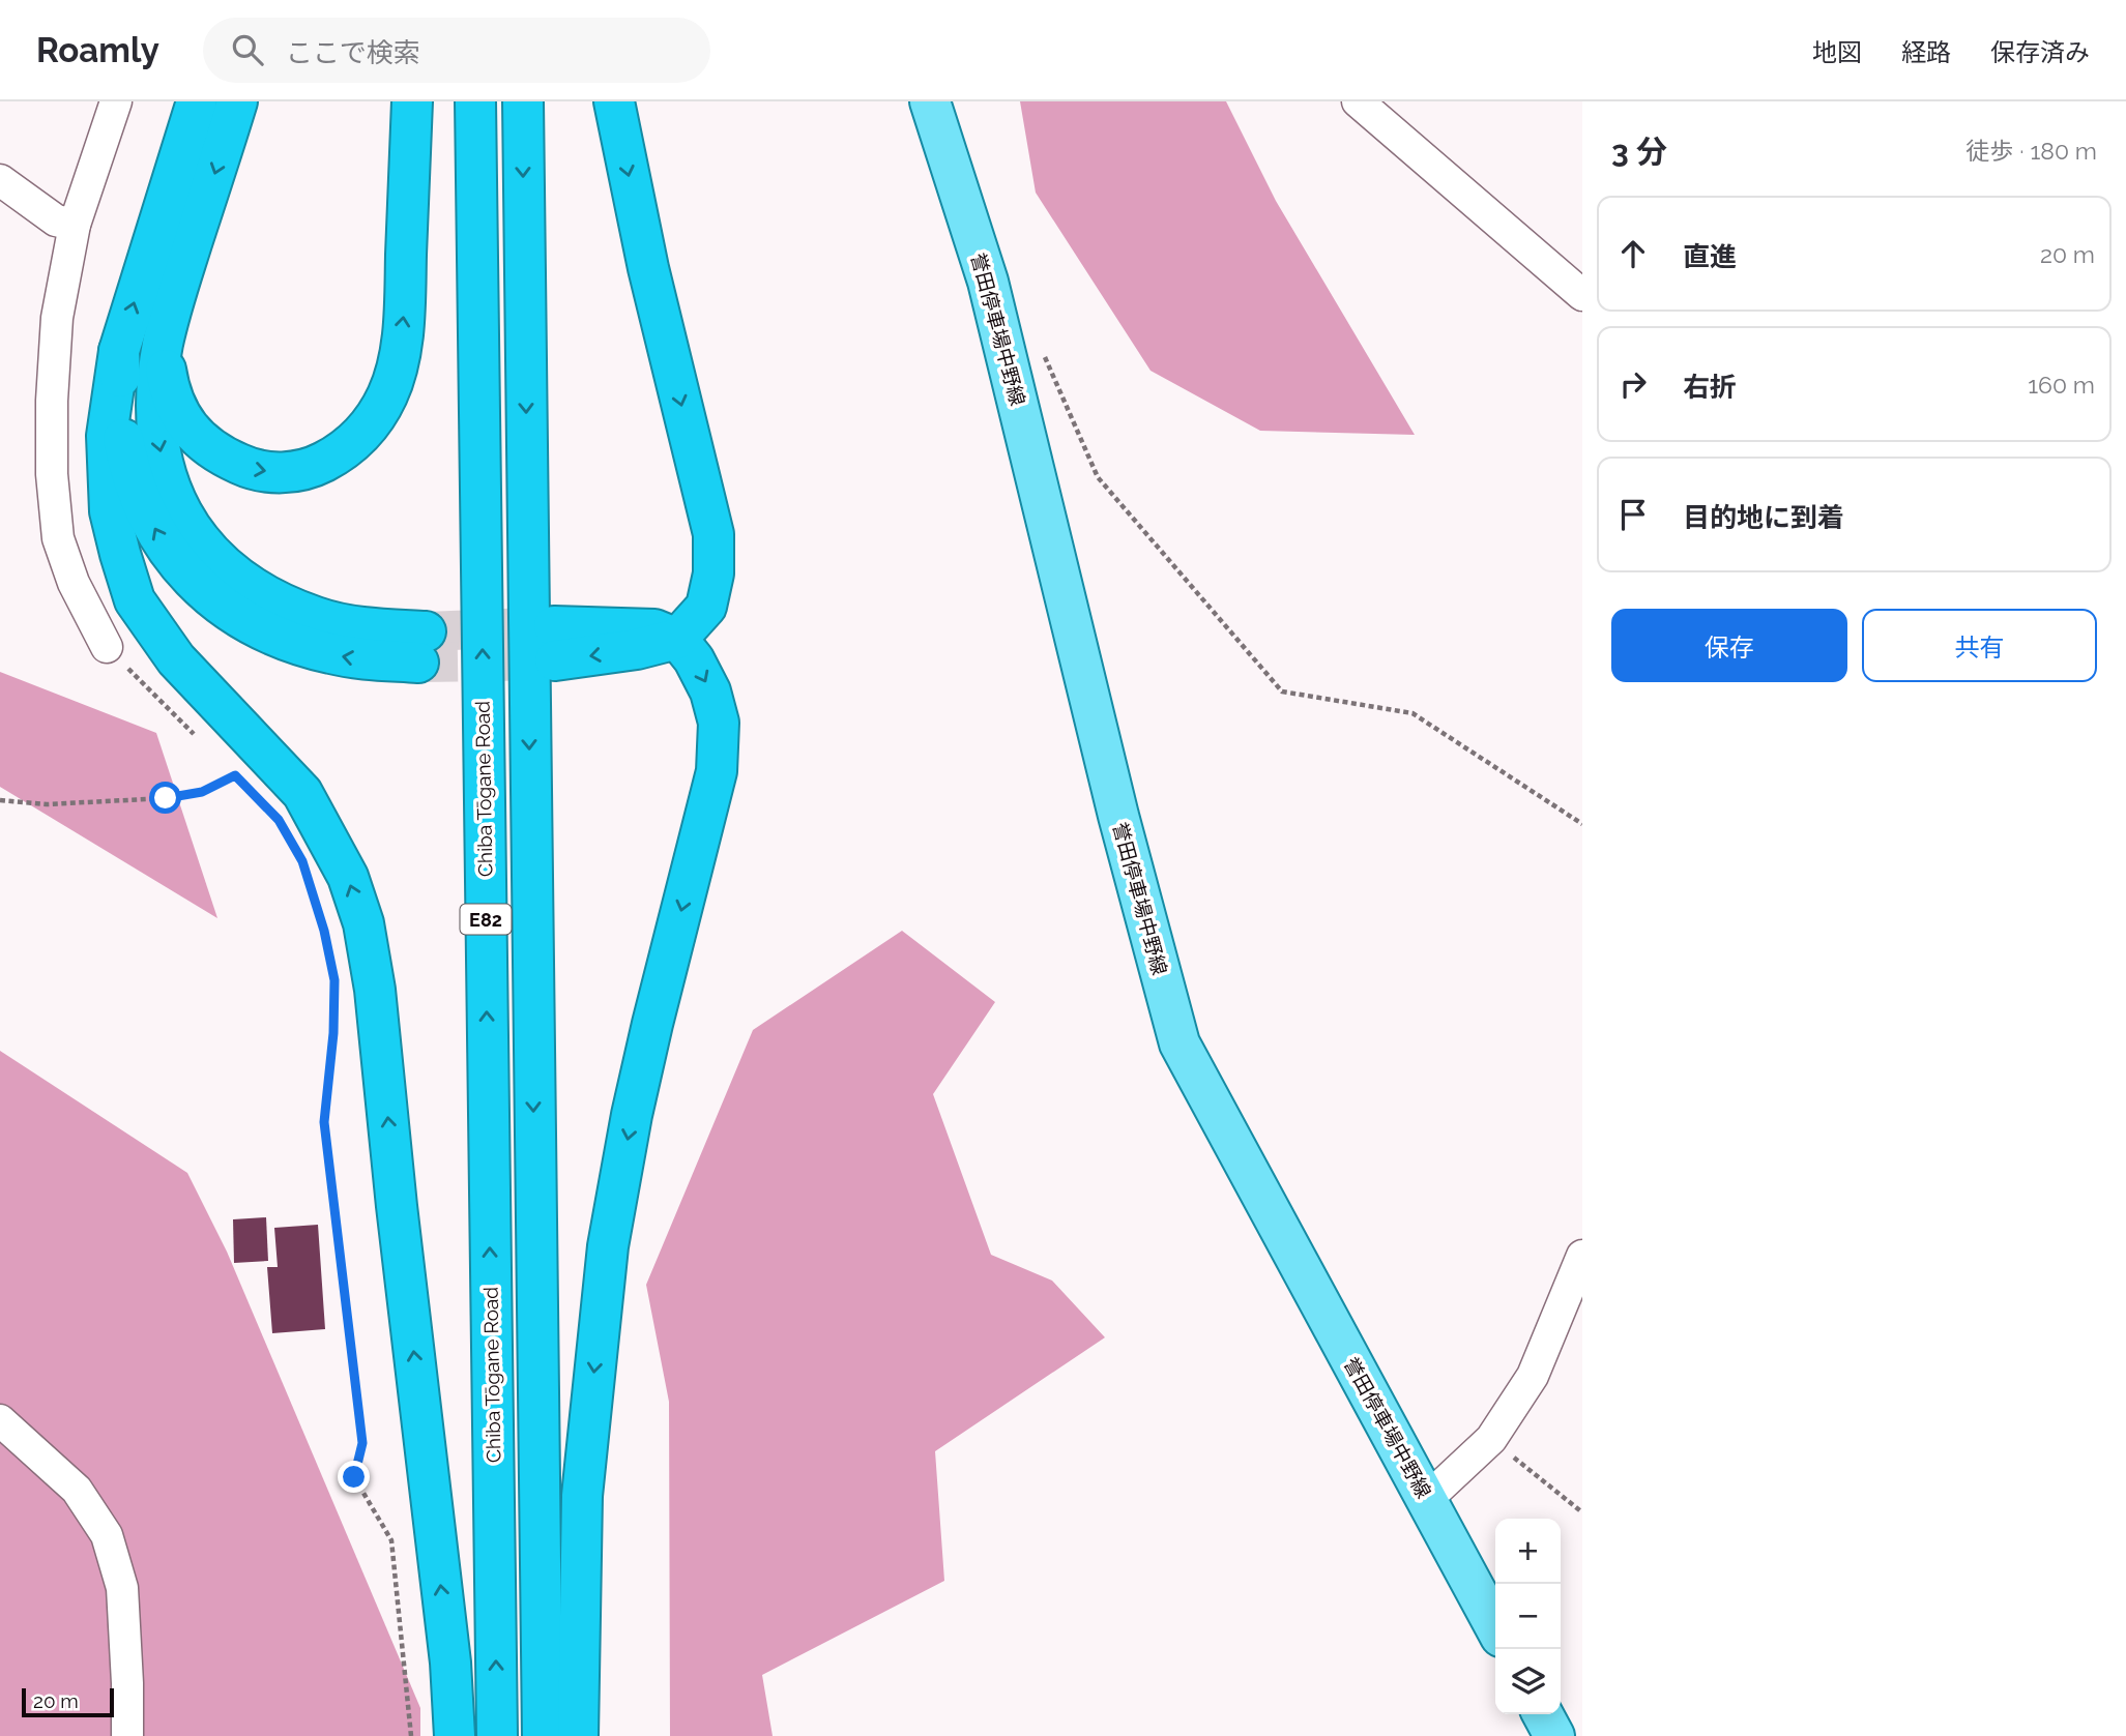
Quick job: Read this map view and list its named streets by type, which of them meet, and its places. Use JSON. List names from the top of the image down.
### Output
{
  "streets": {
    "highway": ["Chiba Tōgane Road", "E82"],
    "main road": ["誉田停車場中野線"]
  },
  "scale_bar": "20 m",
  "page": {
    "header": "Roamly",
    "search": "ここで検索",
    "nav": ["地図", "経路", "保存済み"],
    "heading": ["3 分", "徒歩 · 180 m"],
    "list": [
      ["直進", "20 m"],
      ["右折", "160 m"],
      "目的地に到着"
    ],
    "buttons": ["保存", "共有"],
    "map_buttons": ["+", "−"],
    "scale": "20 m"
  }
}
